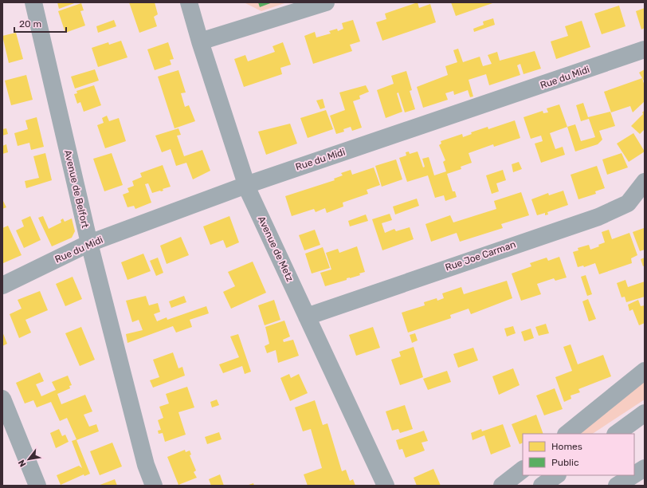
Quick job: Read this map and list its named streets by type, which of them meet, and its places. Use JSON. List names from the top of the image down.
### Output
{
  "streets": {
    "street": [
      "Rue du Midi",
      "Avenue de Belfort",
      "Avenue de Metz",
      "Rue Joe Carman"
    ]
  },
  "crossings": [
    ["Rue du Midi", "Avenue de Belfort"],
    ["Rue du Midi", "Avenue de Metz"],
    ["Avenue de Metz", "Rue Joe Carman"]
  ],
  "legend": ["Homes", "Public"],
  "scale_bar": "20 m",
  "north": "bottom left"
}
